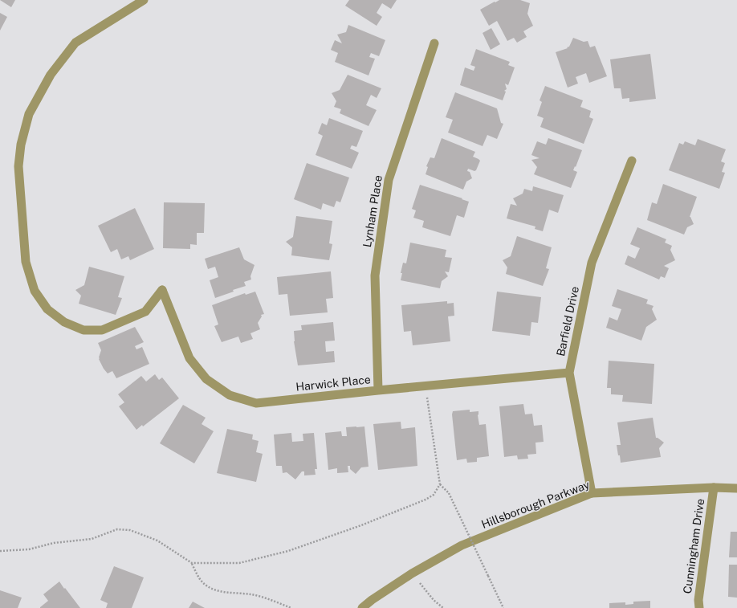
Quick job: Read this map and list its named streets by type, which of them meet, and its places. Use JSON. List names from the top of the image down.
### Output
{
  "streets": {
    "street": [
      "Lynham Place",
      "Barfield Drive",
      "Harwick Place",
      "Hillsborough Parkway",
      "Cunningham Drive"
    ]
  },
  "crossings": [
    ["Lynham Place", "Harwick Place"],
    ["Barfield Drive", "Harwick Place"],
    ["Barfield Drive", "Hillsborough Parkway"],
    ["Hillsborough Parkway", "Cunningham Drive"]
  ]
}
